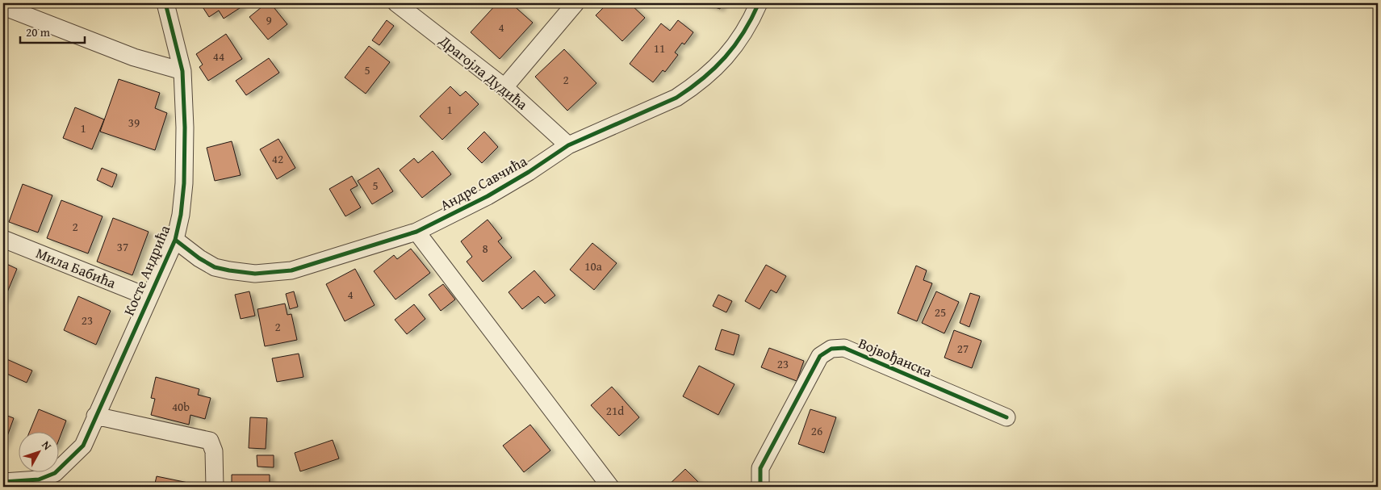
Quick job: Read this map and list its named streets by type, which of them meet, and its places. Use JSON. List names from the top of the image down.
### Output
{
  "streets": {
    "street": [
      "Драгојла Дудића",
      "Андре Савчића",
      "Мила Бабића",
      "Косте Андрића",
      "Војвођанска"
    ]
  },
  "crossings": [
    ["Драгојла Дудића", "Андре Савчића"],
    ["Андре Савчића", "Косте Андрића"],
    ["Мила Бабића", "Косте Андрића"]
  ],
  "house_numbers": [
    "9",
    "4",
    "11",
    "44",
    "5",
    "2",
    "1",
    "39",
    "1",
    "42",
    "5",
    "2",
    "37",
    "8",
    "10a",
    "4",
    "25",
    "23",
    "2",
    "27",
    "23",
    "40b",
    "21d",
    "26"
  ],
  "scale_bar": "20 m",
  "north": "top right"
}
